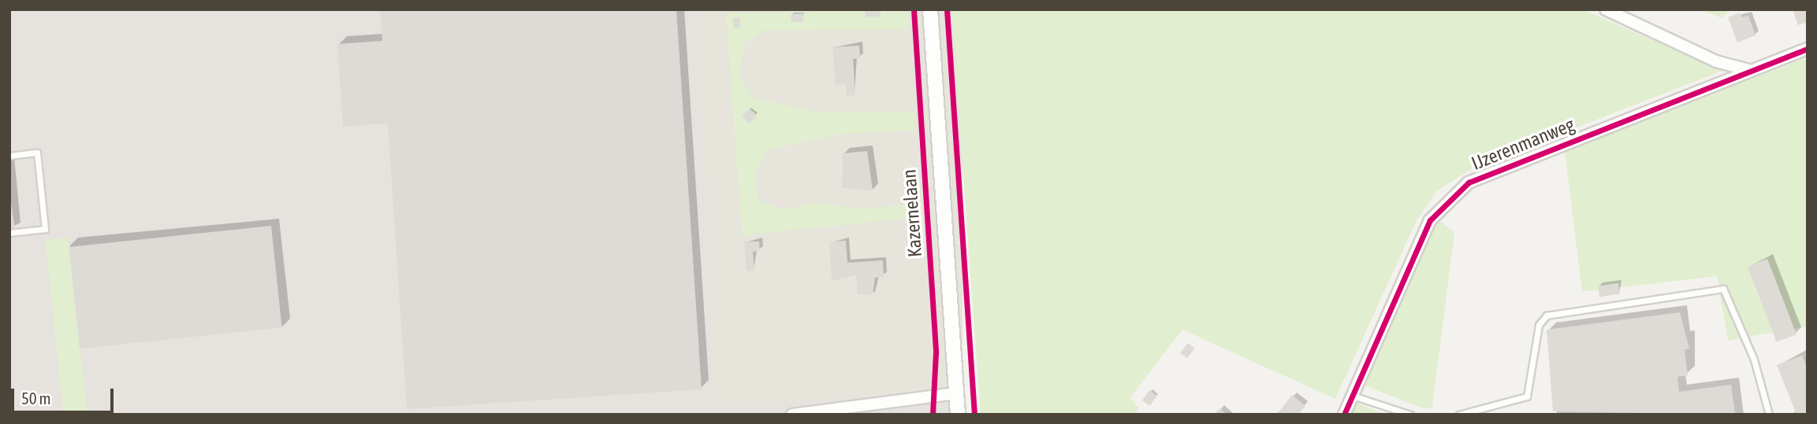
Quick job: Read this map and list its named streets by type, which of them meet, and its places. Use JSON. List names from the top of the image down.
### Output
{
  "streets": {
    "street": ["IJzerenmanweg", "Kazernelaan"]
  },
  "scale_bar": "50 m"
}
